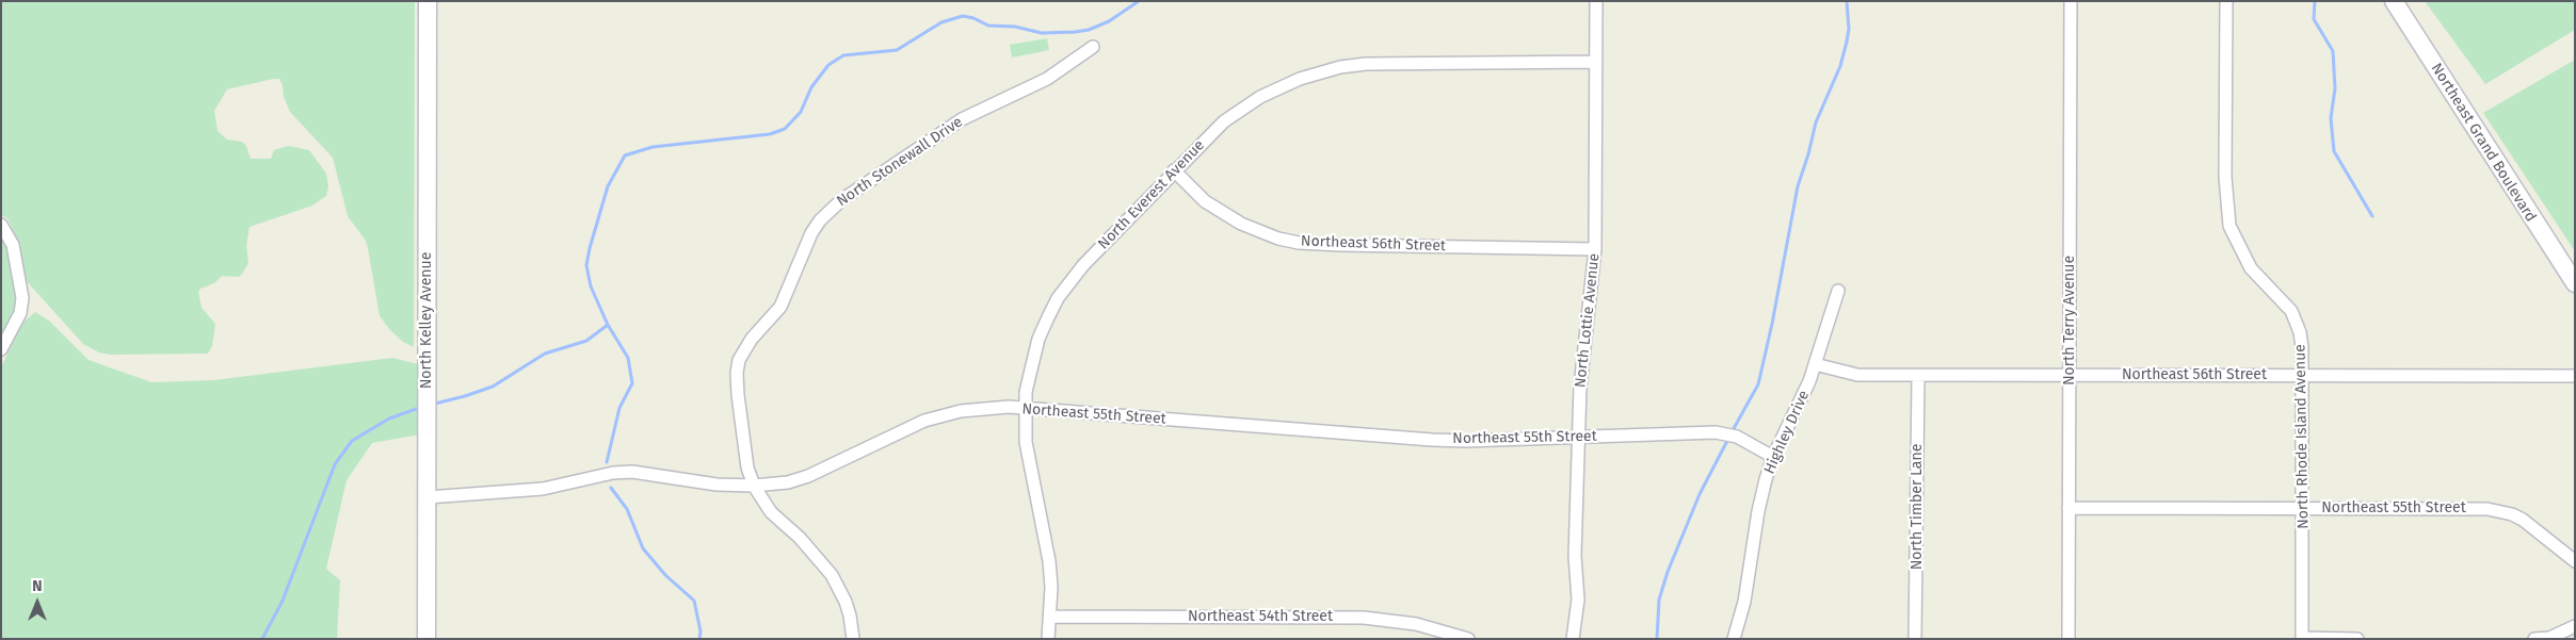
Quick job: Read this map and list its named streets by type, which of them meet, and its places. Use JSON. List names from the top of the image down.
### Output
{
  "streets": {
    "street": [
      "Northeast Grand Boulevard",
      "North Stonewall Drive",
      "North Everest Avenue",
      "Northeast 56th Street",
      "North Kelley Avenue",
      "North Lottie Avenue",
      "North Terry Avenue",
      "Northeast 55th Street",
      "Highley Drive",
      "North Rhode Island Avenue",
      "North Timber Lane",
      "Northeast 54th Street"
    ]
  },
  "crossings": [
    ["North Stonewall Drive", "Northeast 55th Street"],
    ["North Everest Avenue", "Northeast 56th Street"],
    ["North Everest Avenue", "North Lottie Avenue"],
    ["North Everest Avenue", "Northeast 55th Street"],
    ["North Everest Avenue", "Northeast 54th Street"],
    ["Northeast 56th Street", "North Lottie Avenue"],
    ["Northeast 56th Street", "North Terry Avenue"],
    ["Northeast 56th Street", "Highley Drive"],
    ["Northeast 56th Street", "North Rhode Island Avenue"],
    ["Northeast 56th Street", "North Timber Lane"],
    ["North Kelley Avenue", "Northeast 55th Street"],
    ["North Lottie Avenue", "Northeast 55th Street"],
    ["North Terry Avenue", "Northeast 55th Street"],
    ["Northeast 55th Street", "Highley Drive"],
    ["Northeast 55th Street", "North Rhode Island Avenue"]
  ],
  "north": "top"
}
